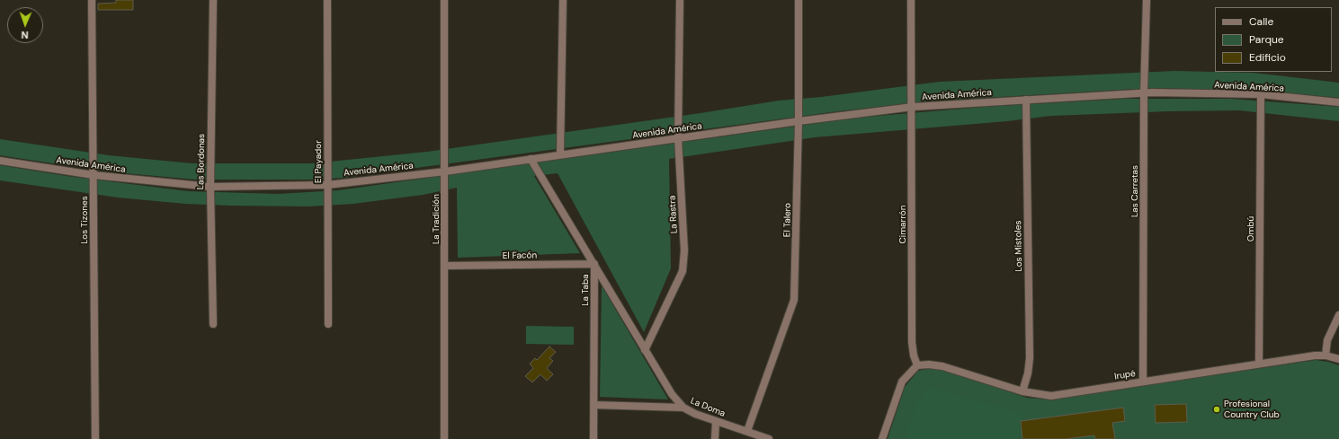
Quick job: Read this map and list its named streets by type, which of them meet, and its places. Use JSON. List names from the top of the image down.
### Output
{
  "streets": {
    "street": [
      "Avenida América",
      "Las Bordonas",
      "El Payador",
      "Las Carretas",
      "La Rastra",
      "La Tradición",
      "Los Tizones",
      "El Talero",
      "Cimarrón",
      "Ombú",
      "Los Mistoles",
      "El Facón",
      "La Taba",
      "Irupé",
      "La Doma"
    ]
  },
  "crossings": [
    ["Avenida América", "Las Bordonas"],
    ["Avenida América", "El Payador"],
    ["Avenida América", "Las Carretas"],
    ["Avenida América", "La Rastra"],
    ["Avenida América", "La Tradición"],
    ["Avenida América", "Los Tizones"],
    ["Avenida América", "El Talero"],
    ["Avenida América", "Cimarrón"],
    ["Avenida América", "Ombú"],
    ["Avenida América", "Los Mistoles"],
    ["Avenida América", "La Taba"],
    ["Las Carretas", "Irupé"],
    ["La Tradición", "El Facón"],
    ["El Talero", "La Doma"],
    ["Cimarrón", "Irupé"],
    ["Ombú", "Irupé"],
    ["Los Mistoles", "Irupé"],
    ["El Facón", "La Taba"],
    ["La Taba", "La Doma"]
  ],
  "places": ["Profesional Country Club"],
  "legend": ["Calle", "Parque", "Edificio"],
  "north": "bottom"
}
